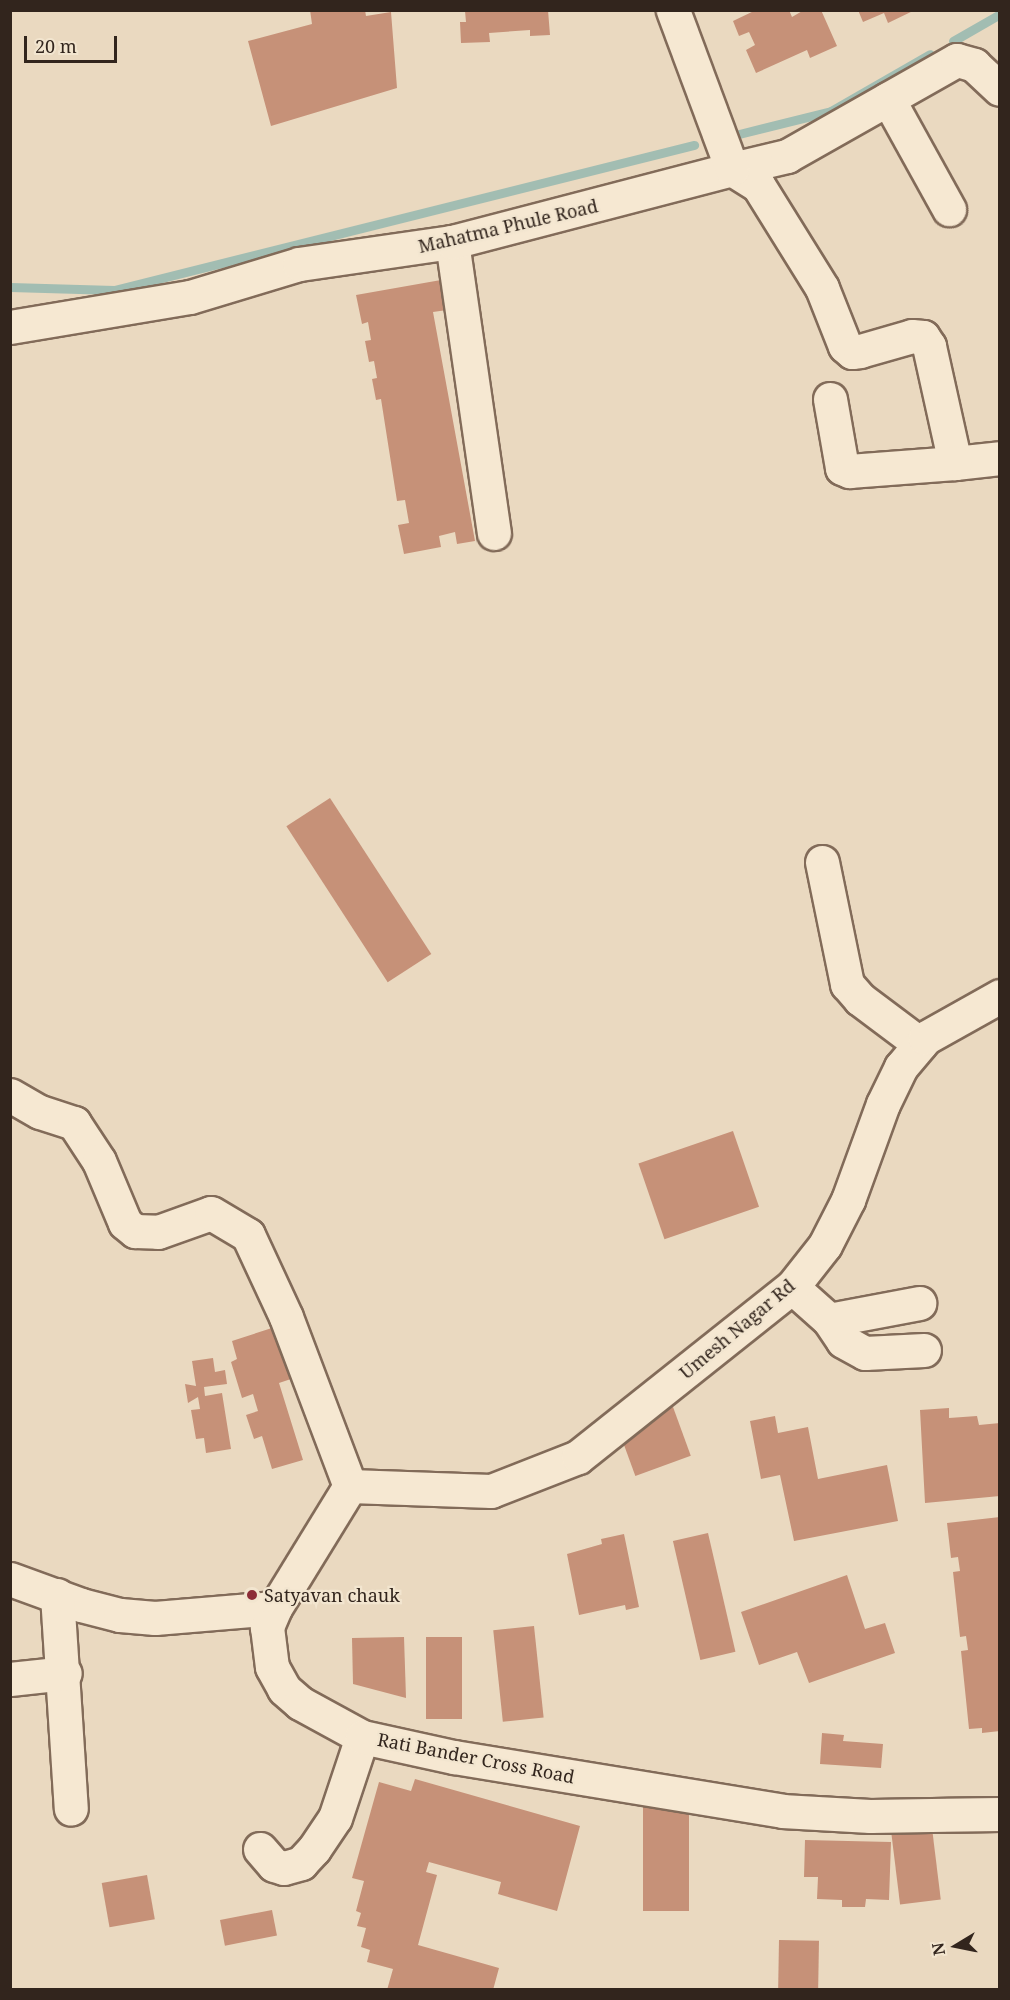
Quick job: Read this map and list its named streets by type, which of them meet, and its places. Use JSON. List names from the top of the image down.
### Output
{
  "streets": {
    "street": ["Mahatma Phule Road", "Umesh Nagar Rd", "Rati Bander Cross Road"]
  },
  "crossings": [
    ["Umesh Nagar Rd", "Rati Bander Cross Road"]
  ],
  "places": ["Satyavan chauk"],
  "scale_bar": "20 m",
  "north": "left"
}
